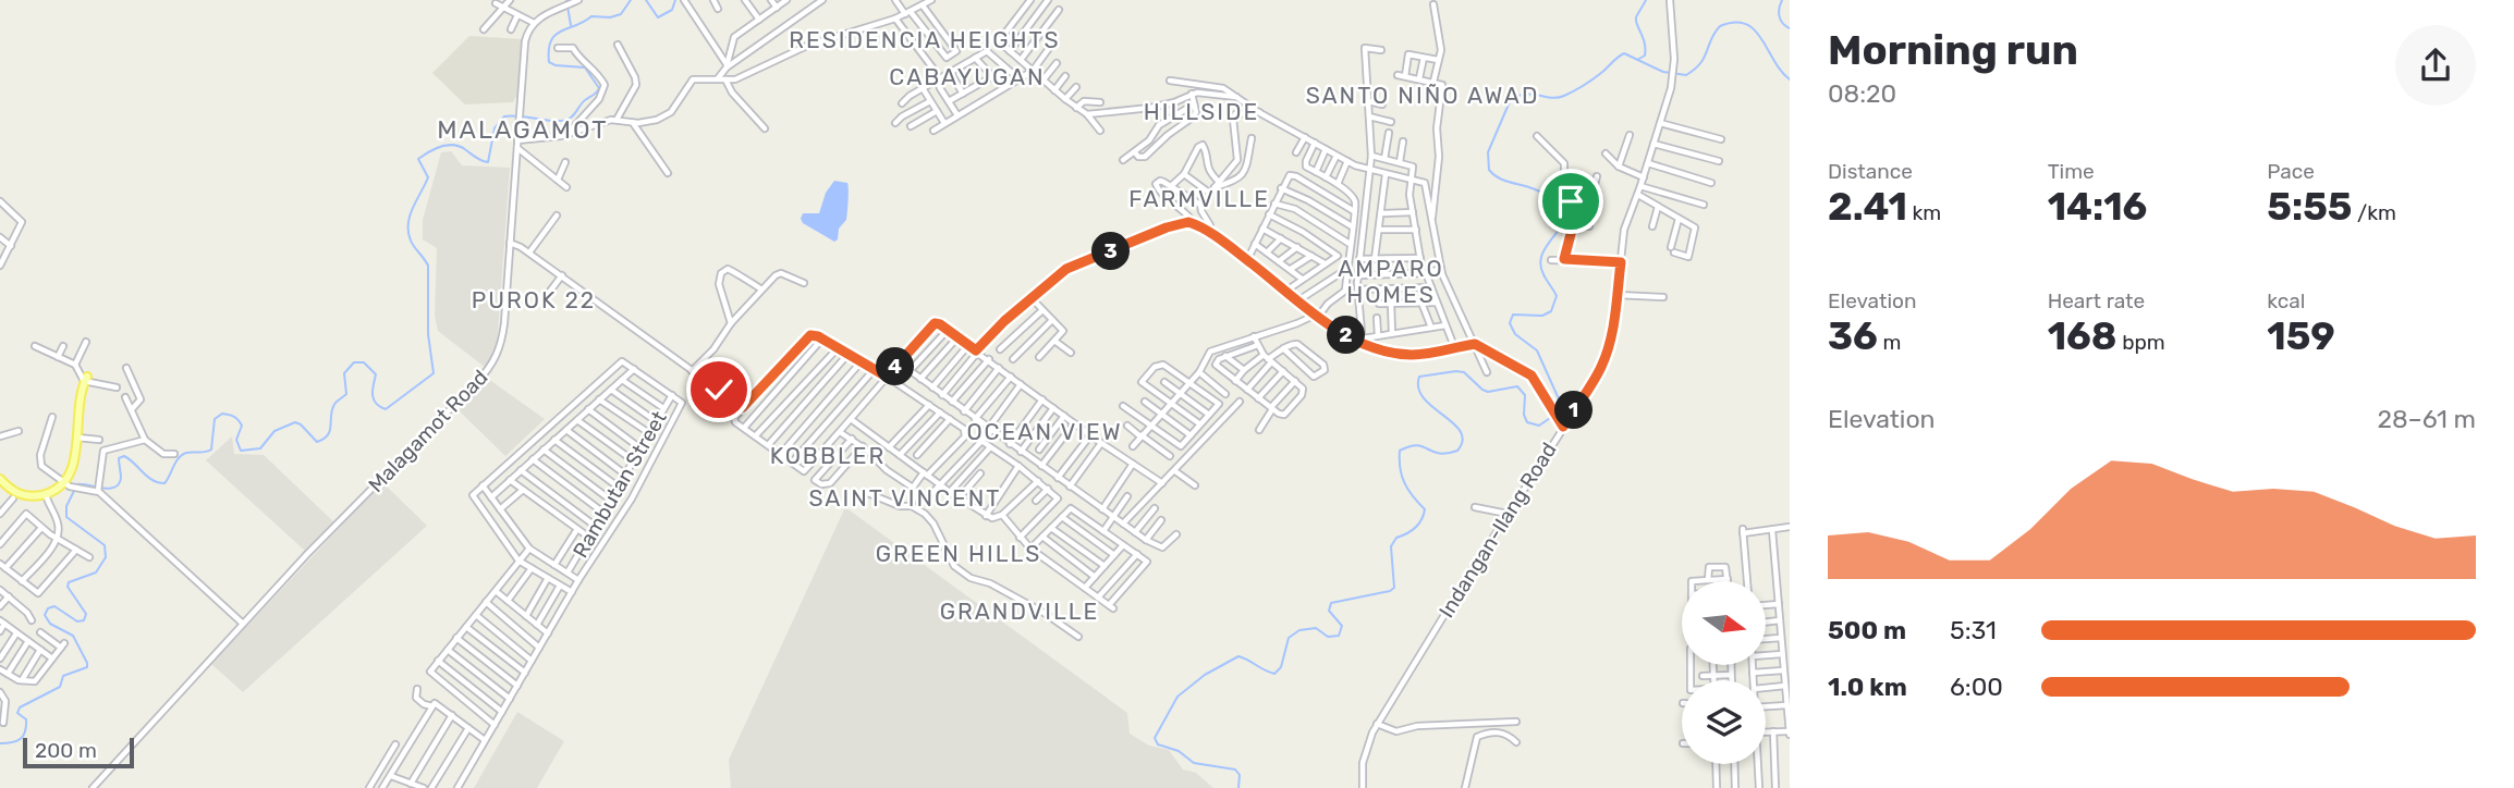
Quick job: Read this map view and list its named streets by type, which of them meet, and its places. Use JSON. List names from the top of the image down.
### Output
{
  "streets": {
    "street": ["Malagamot Road", "Rambutan Street", "Indangan-Ilang Road"]
  },
  "districts": [
    "RESIDENCIA HEIGHTS",
    "CABAYUGAN",
    "SANTO NIÑO AWAD",
    "HILLSIDE",
    "MALAGAMOT",
    "FARMVILLE",
    "AMPARO HOMES",
    "PUROK 22",
    "OCEAN VIEW",
    "KOBBLER",
    "SAINT VINCENT",
    "GREEN HILLS",
    "GRANDVILLE"
  ],
  "scale_bar": "200 m",
  "north": "right",
  "page": {
    "heading": ["Morning run", "08:20"],
    "stats": [
      ["Distance", "2.41 km"],
      ["Time", "14:16"],
      ["Pace", "5:55 /km"],
      ["Elevation", "36 m"],
      ["Heart rate", "168 bpm"],
      ["kcal", "159"]
    ],
    "pins": [
      "3",
      "2",
      "4",
      "1"
    ],
    "chart": ["Elevation", "28–61 m"],
    "list": [
      {
        "name": "500 m",
        "note": "5:31"
      },
      {
        "name": "1.0 km",
        "note": "6:00"
      }
    ],
    "scale": "200 m"
  }
}
